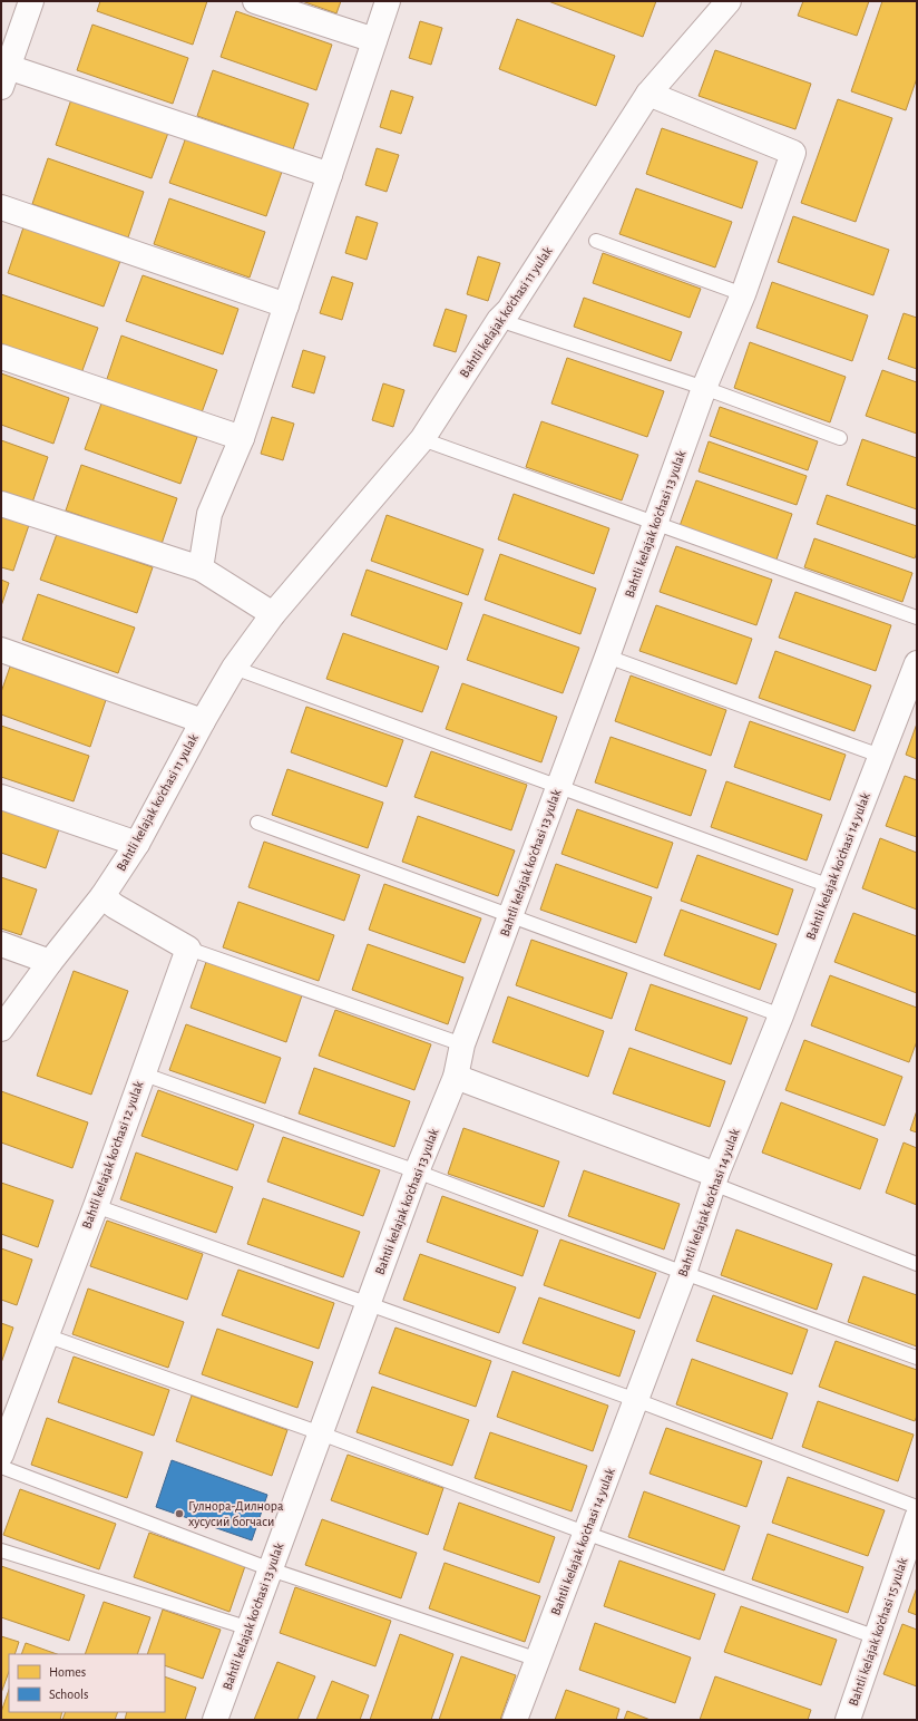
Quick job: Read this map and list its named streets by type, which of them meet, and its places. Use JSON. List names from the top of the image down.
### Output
{
  "streets": {
    "street": [
      "Bahtli kelajak ko'chasi 11 yulak",
      "Bahtli kelajak ko'chasi 13 yulak",
      "Bahtli kelajak ko'chasi 14 yulak",
      "Bahtli kelajak ko'chasi 12 yulak",
      "Bahtli kelajak ko'chasi 15 yulak"
    ]
  },
  "crossings": [
    ["Bahtli kelajak ko'chasi 11 yulak", "Bahtli kelajak ko'chasi 13 yulak"]
  ],
  "places": ["Гулнора-Дилнора хусусий богчаси"],
  "legend": ["Homes", "Schools"]
}
